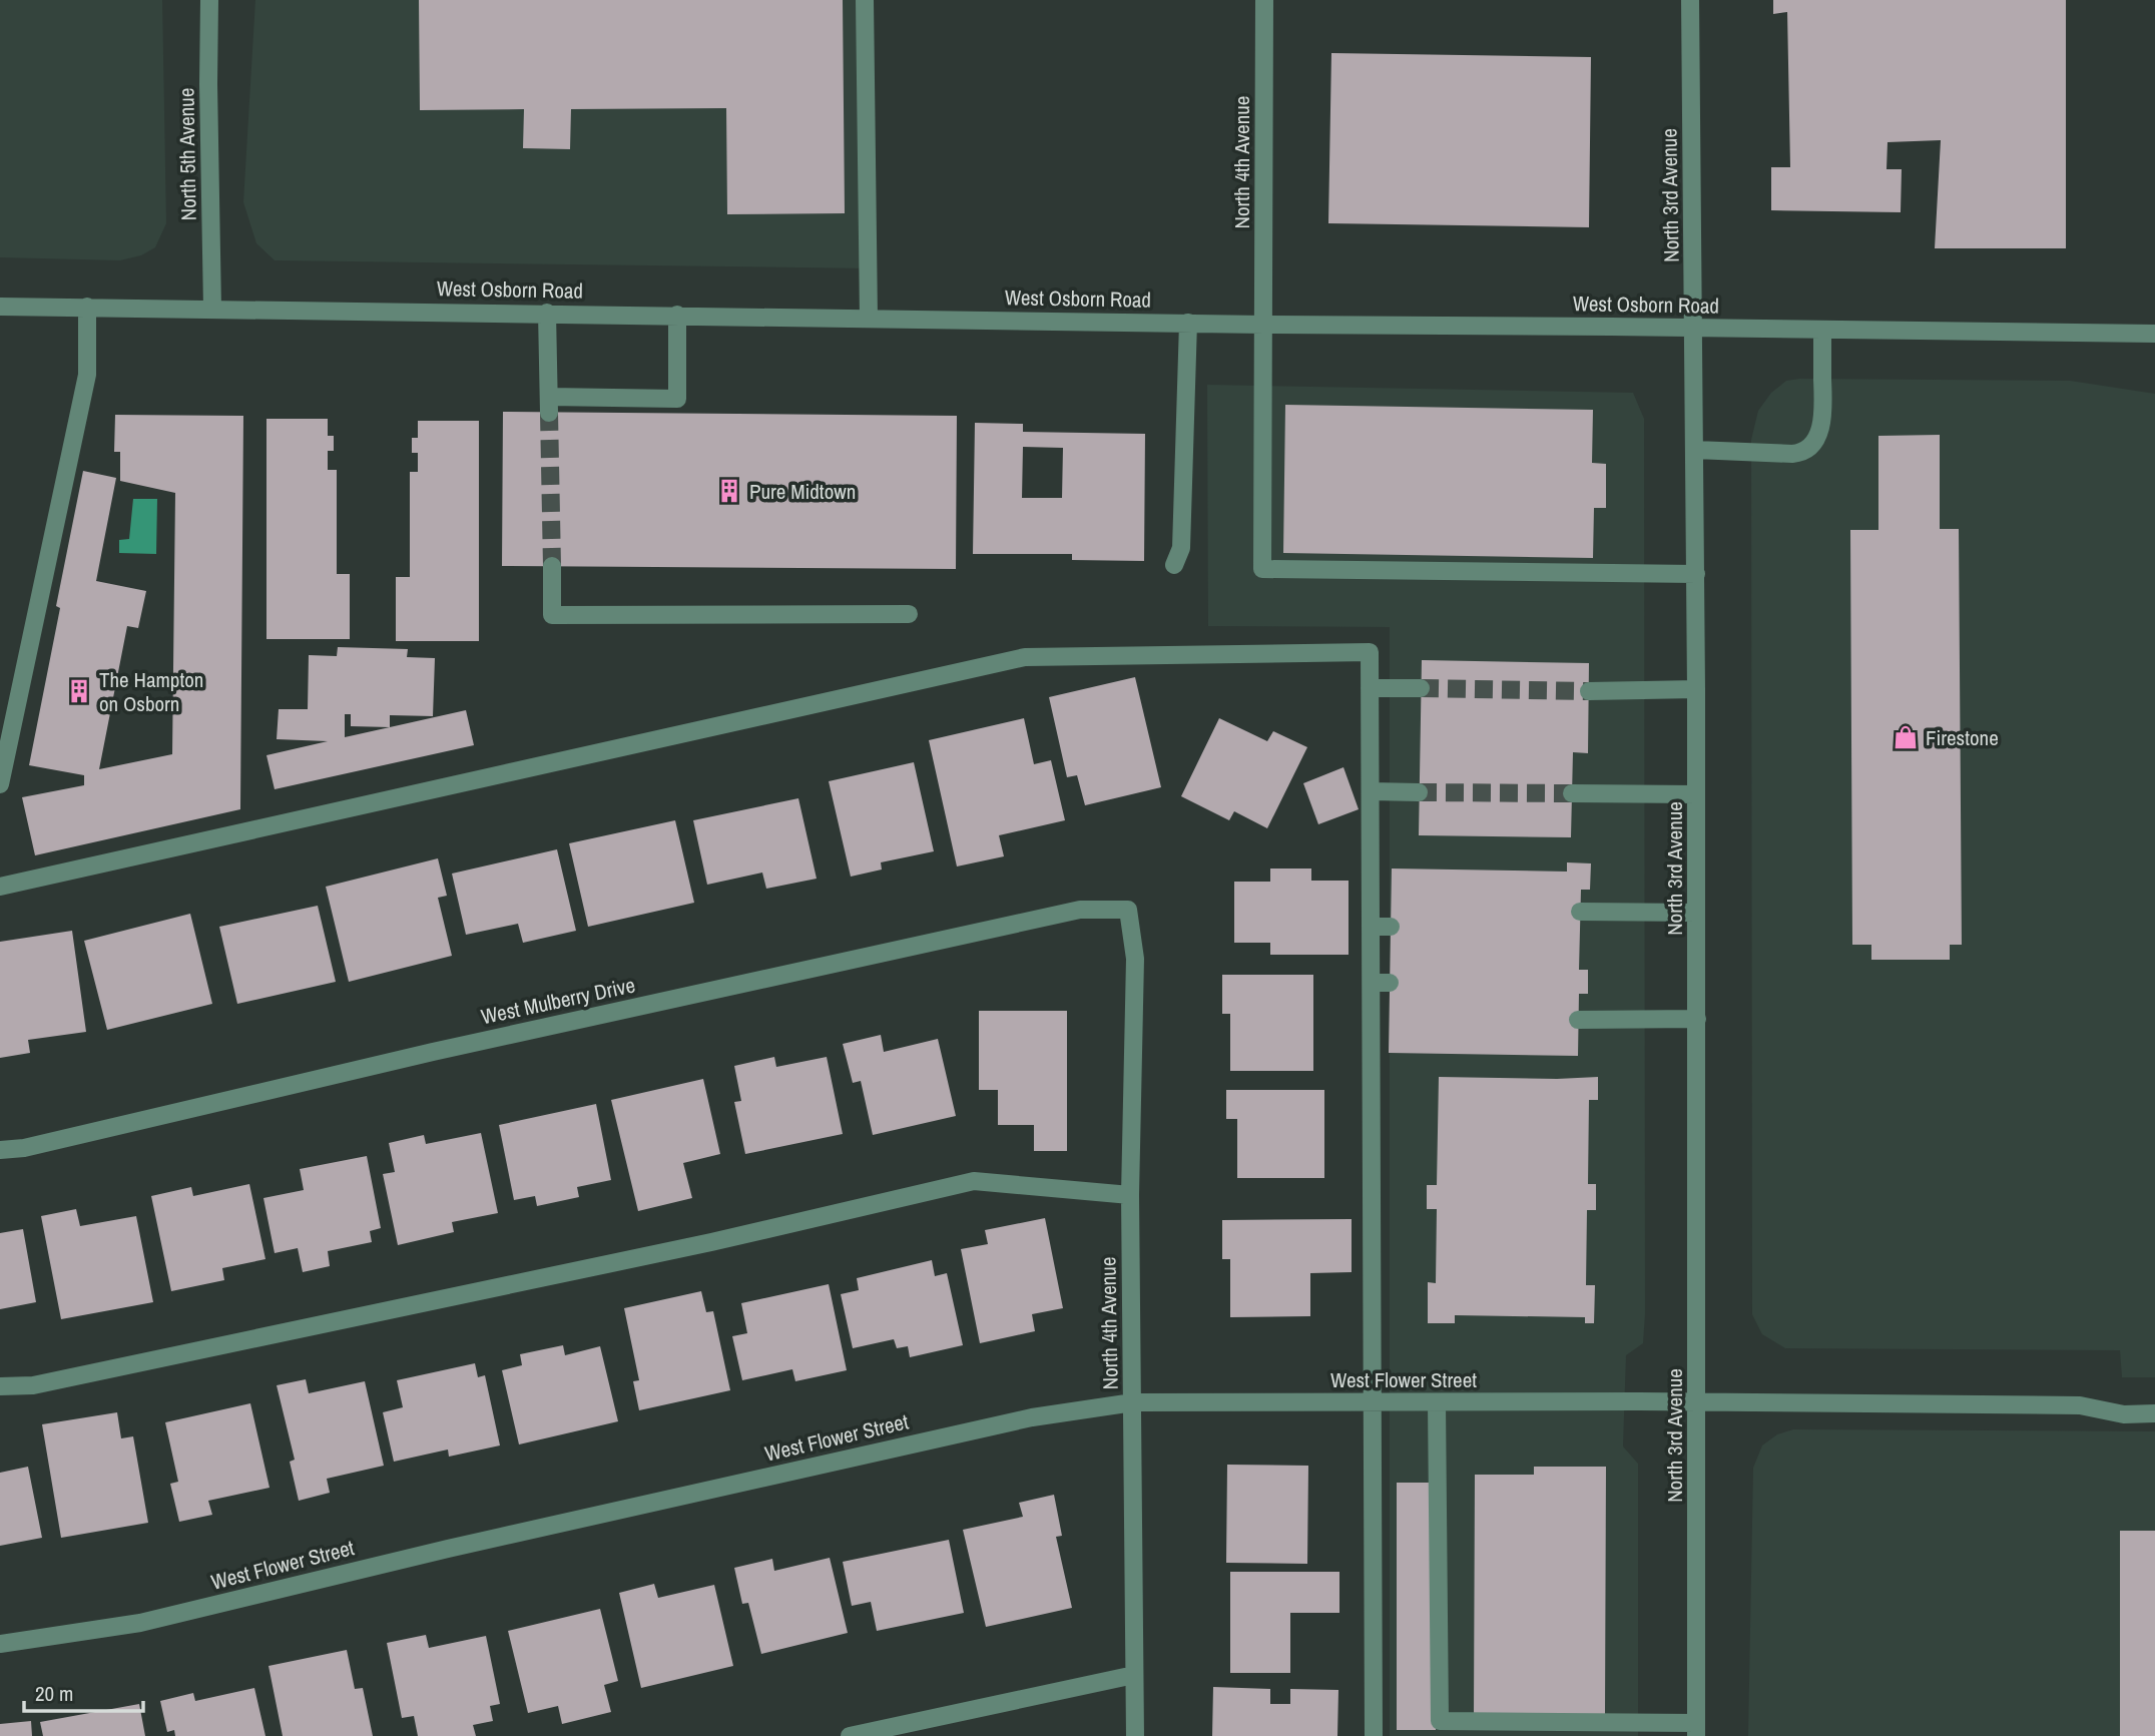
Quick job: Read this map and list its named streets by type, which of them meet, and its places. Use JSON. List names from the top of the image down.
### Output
{
  "streets": {
    "street": [
      "North 5th Avenue",
      "North 4th Avenue",
      "North 3rd Avenue",
      "West Osborn Road",
      "West Mulberry Drive",
      "West Flower Street"
    ]
  },
  "crossings": [
    ["North 5th Avenue", "West Osborn Road"],
    ["North 4th Avenue", "North 3rd Avenue"],
    ["North 4th Avenue", "West Osborn Road"],
    ["North 4th Avenue", "West Mulberry Drive"],
    ["North 4th Avenue", "West Flower Street"],
    ["North 3rd Avenue", "West Osborn Road"],
    ["North 3rd Avenue", "West Flower Street"]
  ],
  "places": {
    "building": ["Pure Midtown", "The Hampton on Osborn"],
    "shop": ["Firestone"]
  },
  "scale_bar": "20 m"
}
